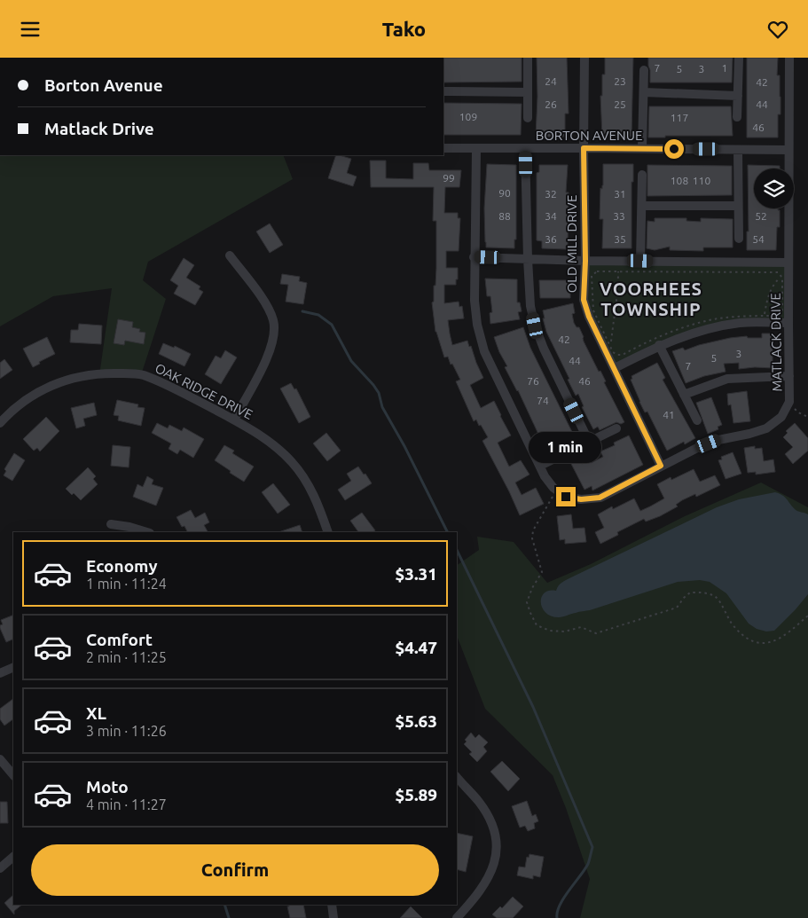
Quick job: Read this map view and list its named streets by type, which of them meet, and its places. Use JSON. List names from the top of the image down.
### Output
{
  "streets": {
    "street": [
      "BORTON AVENUE",
      "OLD MILL DRIVE",
      "MATLACK DRIVE",
      "OAK RIDGE DRIVE"
    ]
  },
  "crossings": [
    ["BORTON AVENUE", "OLD MILL DRIVE"],
    ["BORTON AVENUE", "MATLACK DRIVE"],
    ["OLD MILL DRIVE", "MATLACK DRIVE"]
  ],
  "districts": ["VOORHEES TOWNSHIP"],
  "house_numbers": [
    "7",
    "1",
    "5",
    "3",
    "24",
    "23",
    "42",
    "26",
    "25",
    "44",
    "109",
    "117",
    "46",
    "99",
    "108",
    "110",
    "90",
    "32",
    "31",
    "88",
    "34",
    "33",
    "52",
    "36",
    "35",
    "54",
    "42",
    "3",
    "5",
    "44",
    "7",
    "76",
    "46",
    "74",
    "41"
  ],
  "page": {
    "header": "Tako",
    "banner": ["Borton Avenue", "Matlack Drive"],
    "bubble": "1 min",
    "list": [
      {
        "name": "Economy",
        "note": "1 min · 11:24",
        "value": "$3.31"
      },
      {
        "name": "Comfort",
        "note": "2 min · 11:25",
        "value": "$4.47"
      },
      {
        "name": "XL",
        "note": "3 min · 11:26",
        "value": "$5.63"
      },
      {
        "name": "Moto",
        "note": "4 min · 11:27",
        "value": "$5.89"
      }
    ],
    "buttons": "Confirm"
  }
}
